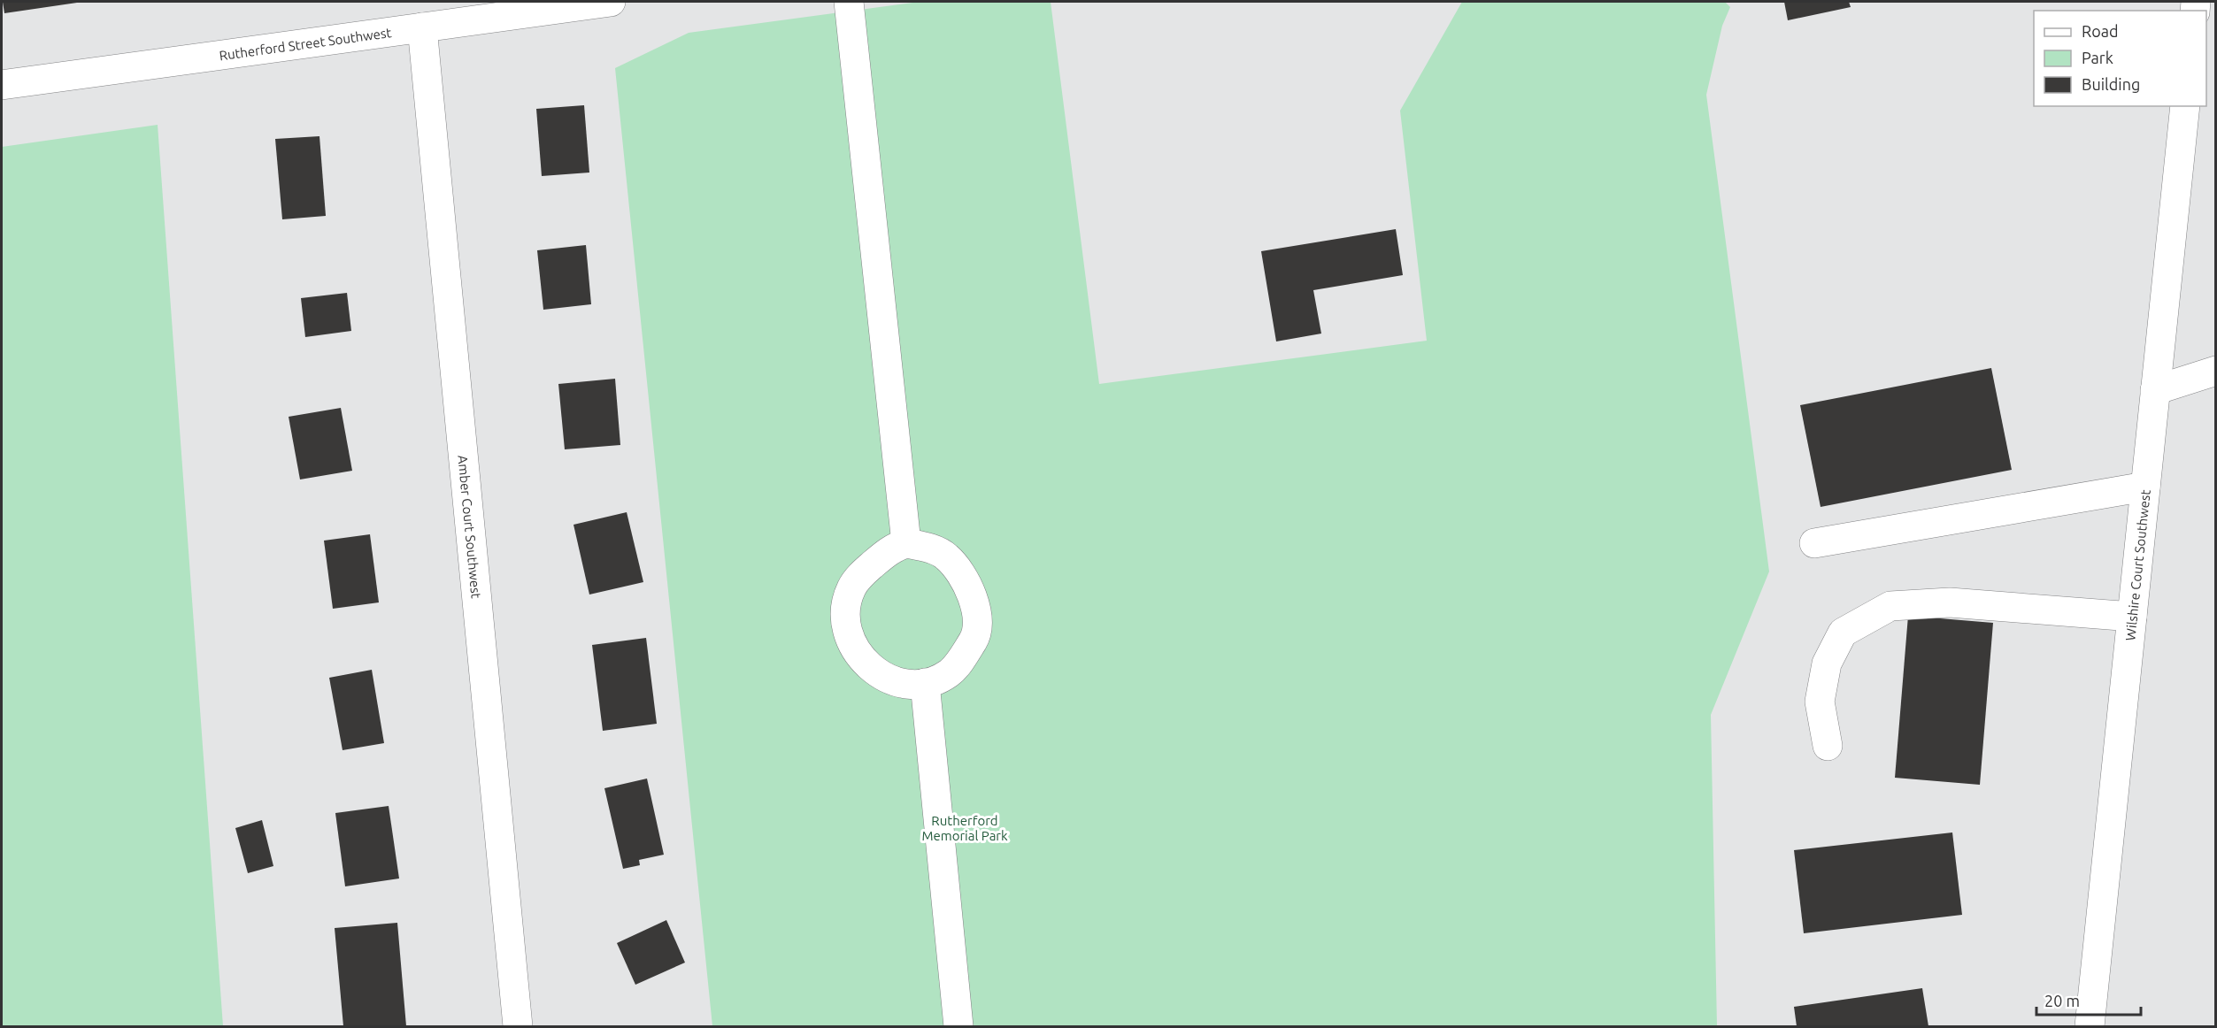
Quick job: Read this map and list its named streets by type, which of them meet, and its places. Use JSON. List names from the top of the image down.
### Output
{
  "streets": {
    "street": ["Rutherford Street Southwest", "Amber Court Southwest", "Wilshire Court Southwest"]
  },
  "crossings": [
    ["Rutherford Street Southwest", "Amber Court Southwest"]
  ],
  "parks": ["Rutherford Memorial Park"],
  "legend": ["Road", "Park", "Building"],
  "scale_bar": "20 m"
}
